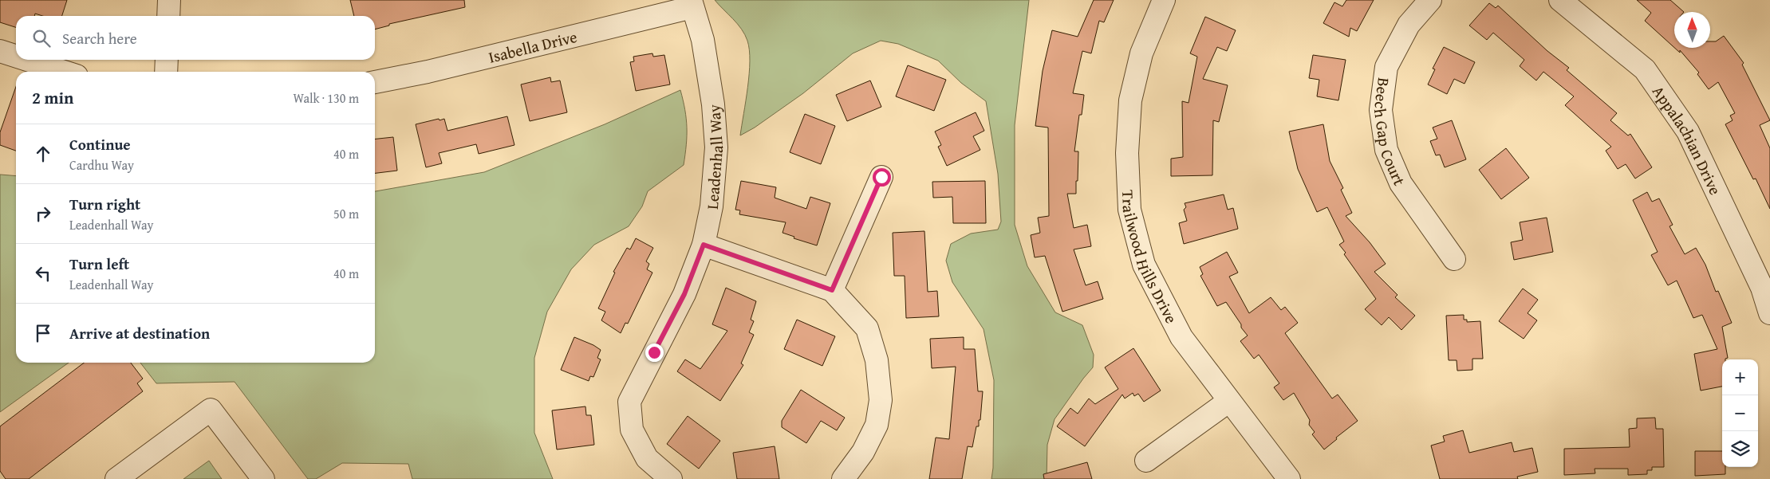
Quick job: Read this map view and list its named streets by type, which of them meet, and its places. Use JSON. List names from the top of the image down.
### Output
{
  "streets": {
    "street": [
      "Isabella Drive",
      "Beech Gap Court",
      "Appalachian Drive",
      "Leadenhall Way",
      "Trailwood Hills Drive"
    ]
  },
  "crossings": [
    ["Isabella Drive", "Leadenhall Way"]
  ],
  "north": "top",
  "page": {
    "search": "Search here",
    "heading": ["2 min", "Walk · 130 m"],
    "list": [
      ["Continue", "Cardhu Way", "40 m"],
      ["Turn right", "Leadenhall Way", "50 m"],
      ["Turn left", "Leadenhall Way", "40 m"],
      "Arrive at destination"
    ],
    "map_buttons": ["+", "−"]
  }
}
